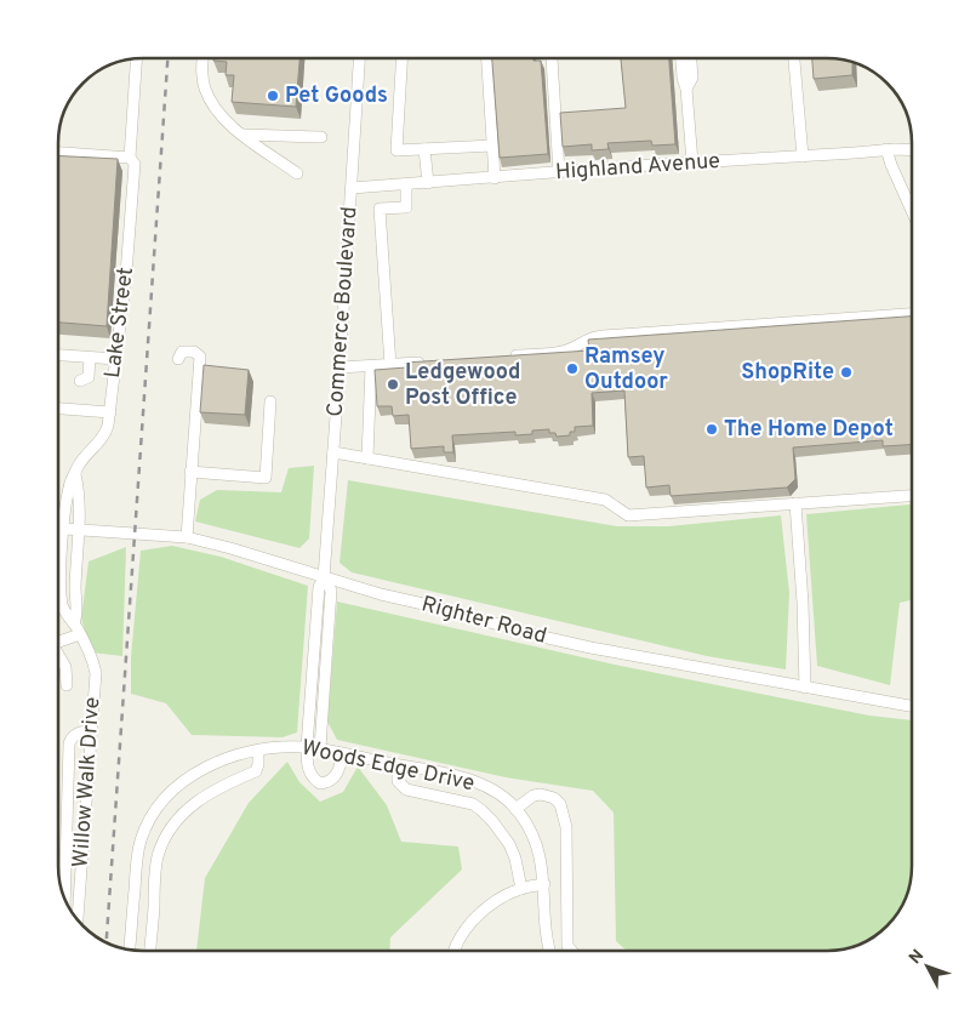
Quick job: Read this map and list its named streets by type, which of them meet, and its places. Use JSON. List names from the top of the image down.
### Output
{
  "streets": {
    "street": [
      "Highland Avenue",
      "Commerce Boulevard",
      "Lake Street",
      "Righter Road",
      "Woods Edge Drive",
      "Willow Walk Drive"
    ]
  },
  "crossings": [
    ["Highland Avenue", "Commerce Boulevard"],
    ["Commerce Boulevard", "Righter Road"],
    ["Commerce Boulevard", "Woods Edge Drive"],
    ["Lake Street", "Righter Road"],
    ["Lake Street", "Willow Walk Drive"],
    ["Righter Road", "Willow Walk Drive"]
  ],
  "places": [
    "Pet Goods",
    "Ramsey Outdoor",
    "ShopRite",
    "Ledgewood Post Office",
    "The Home Depot"
  ],
  "north": "top left"
}
